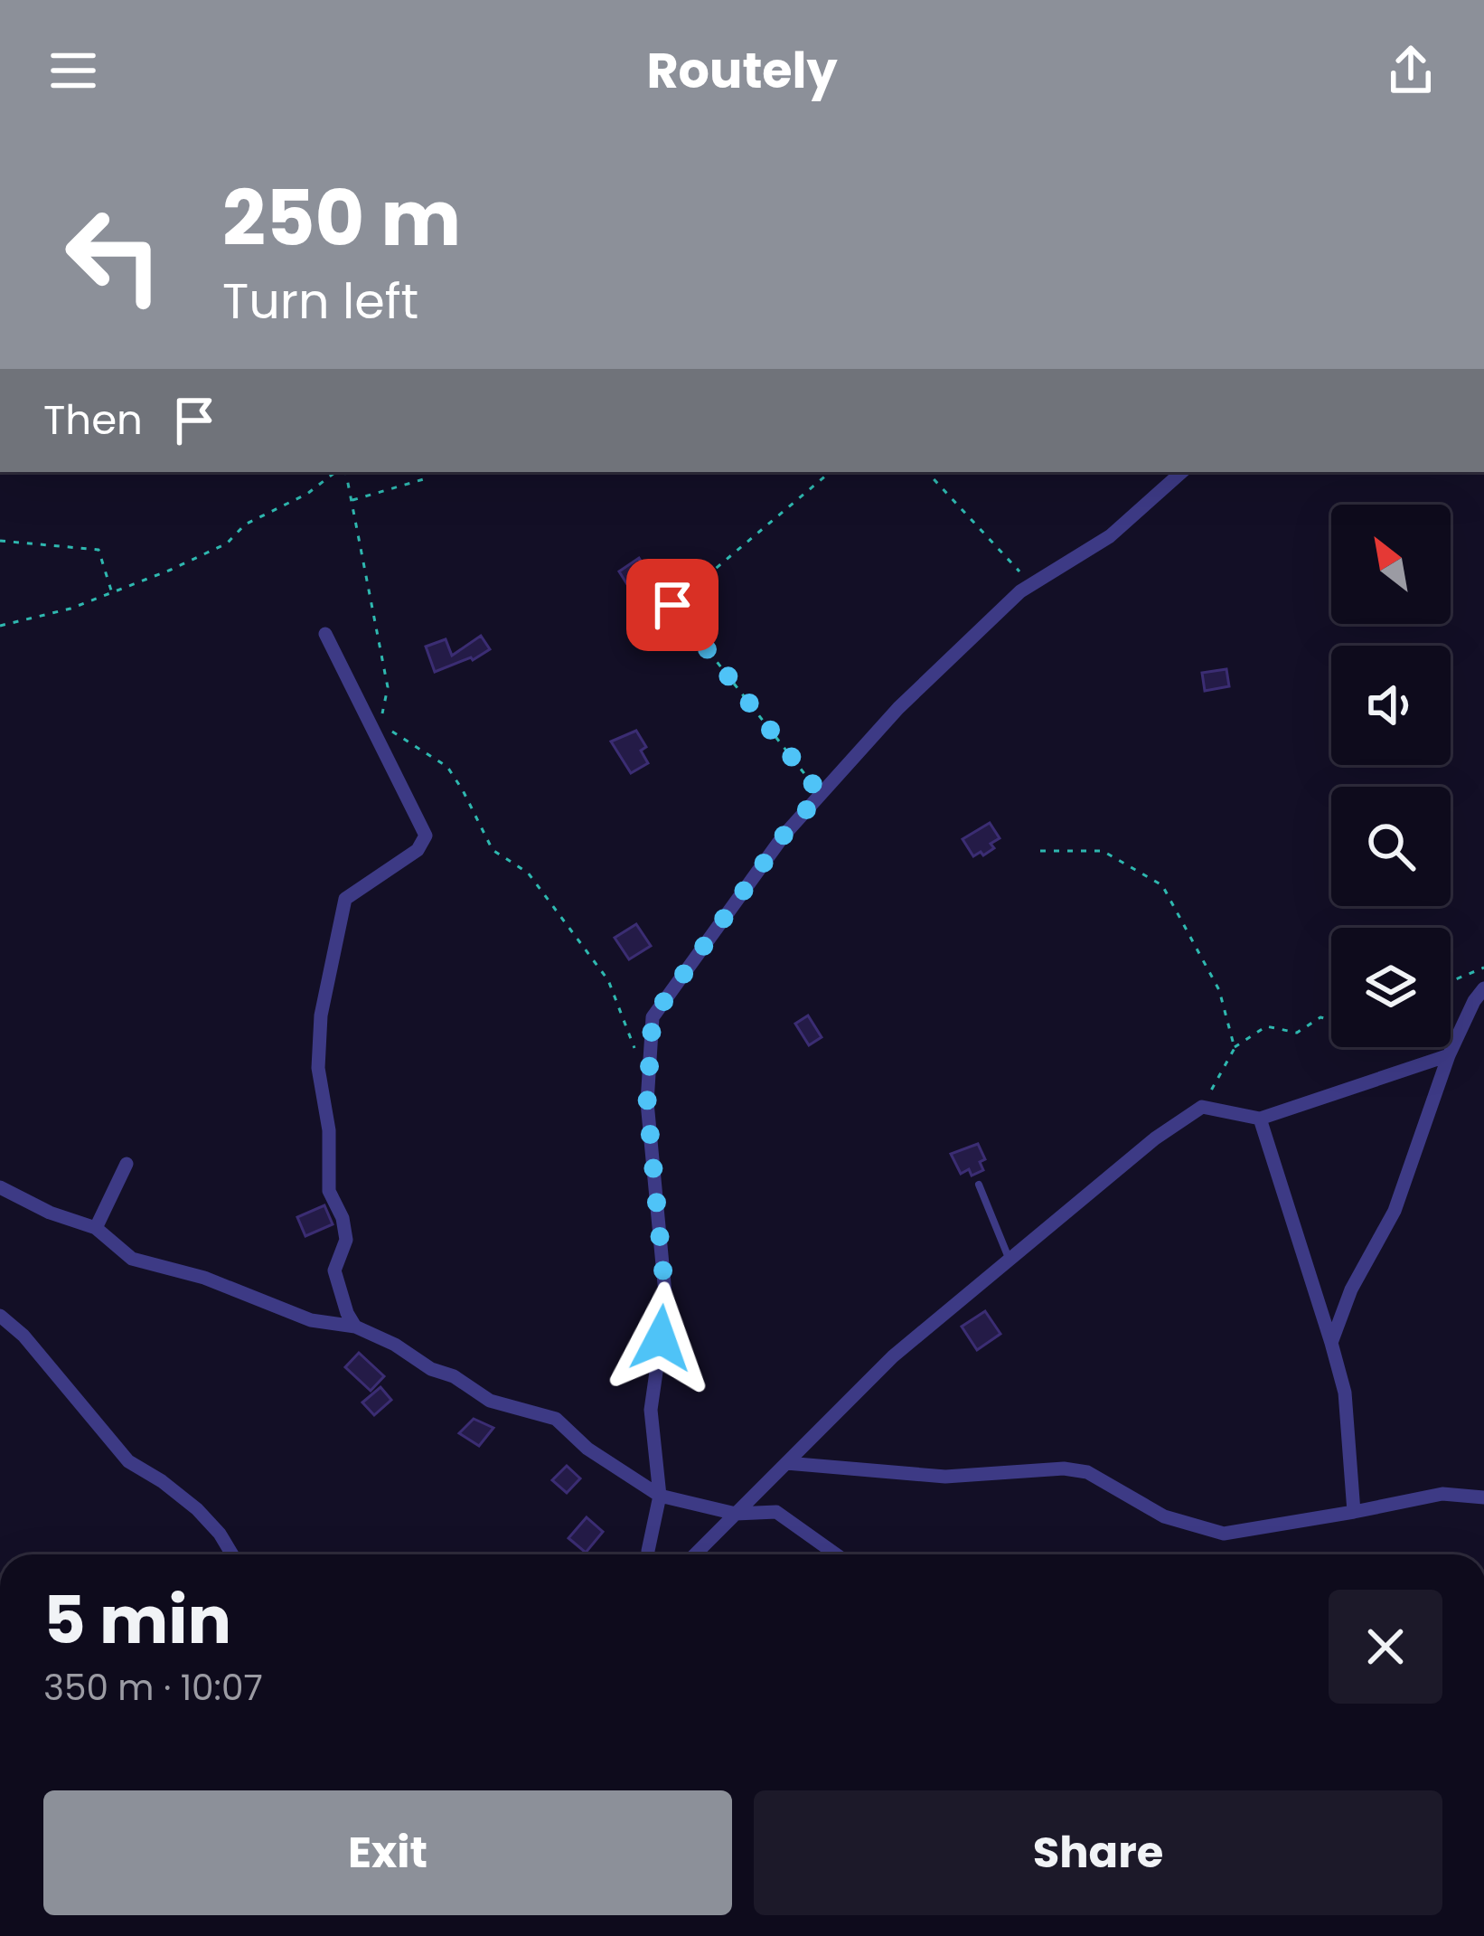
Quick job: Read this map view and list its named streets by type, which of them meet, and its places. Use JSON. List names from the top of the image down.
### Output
{
  "north": "top left",
  "page": {
    "header": "Routely",
    "turn": ["250 m", "Turn left"],
    "then": "Then",
    "heading": ["5 min", "350 m · 10:07"],
    "buttons": ["Exit", "Share"]
  }
}
